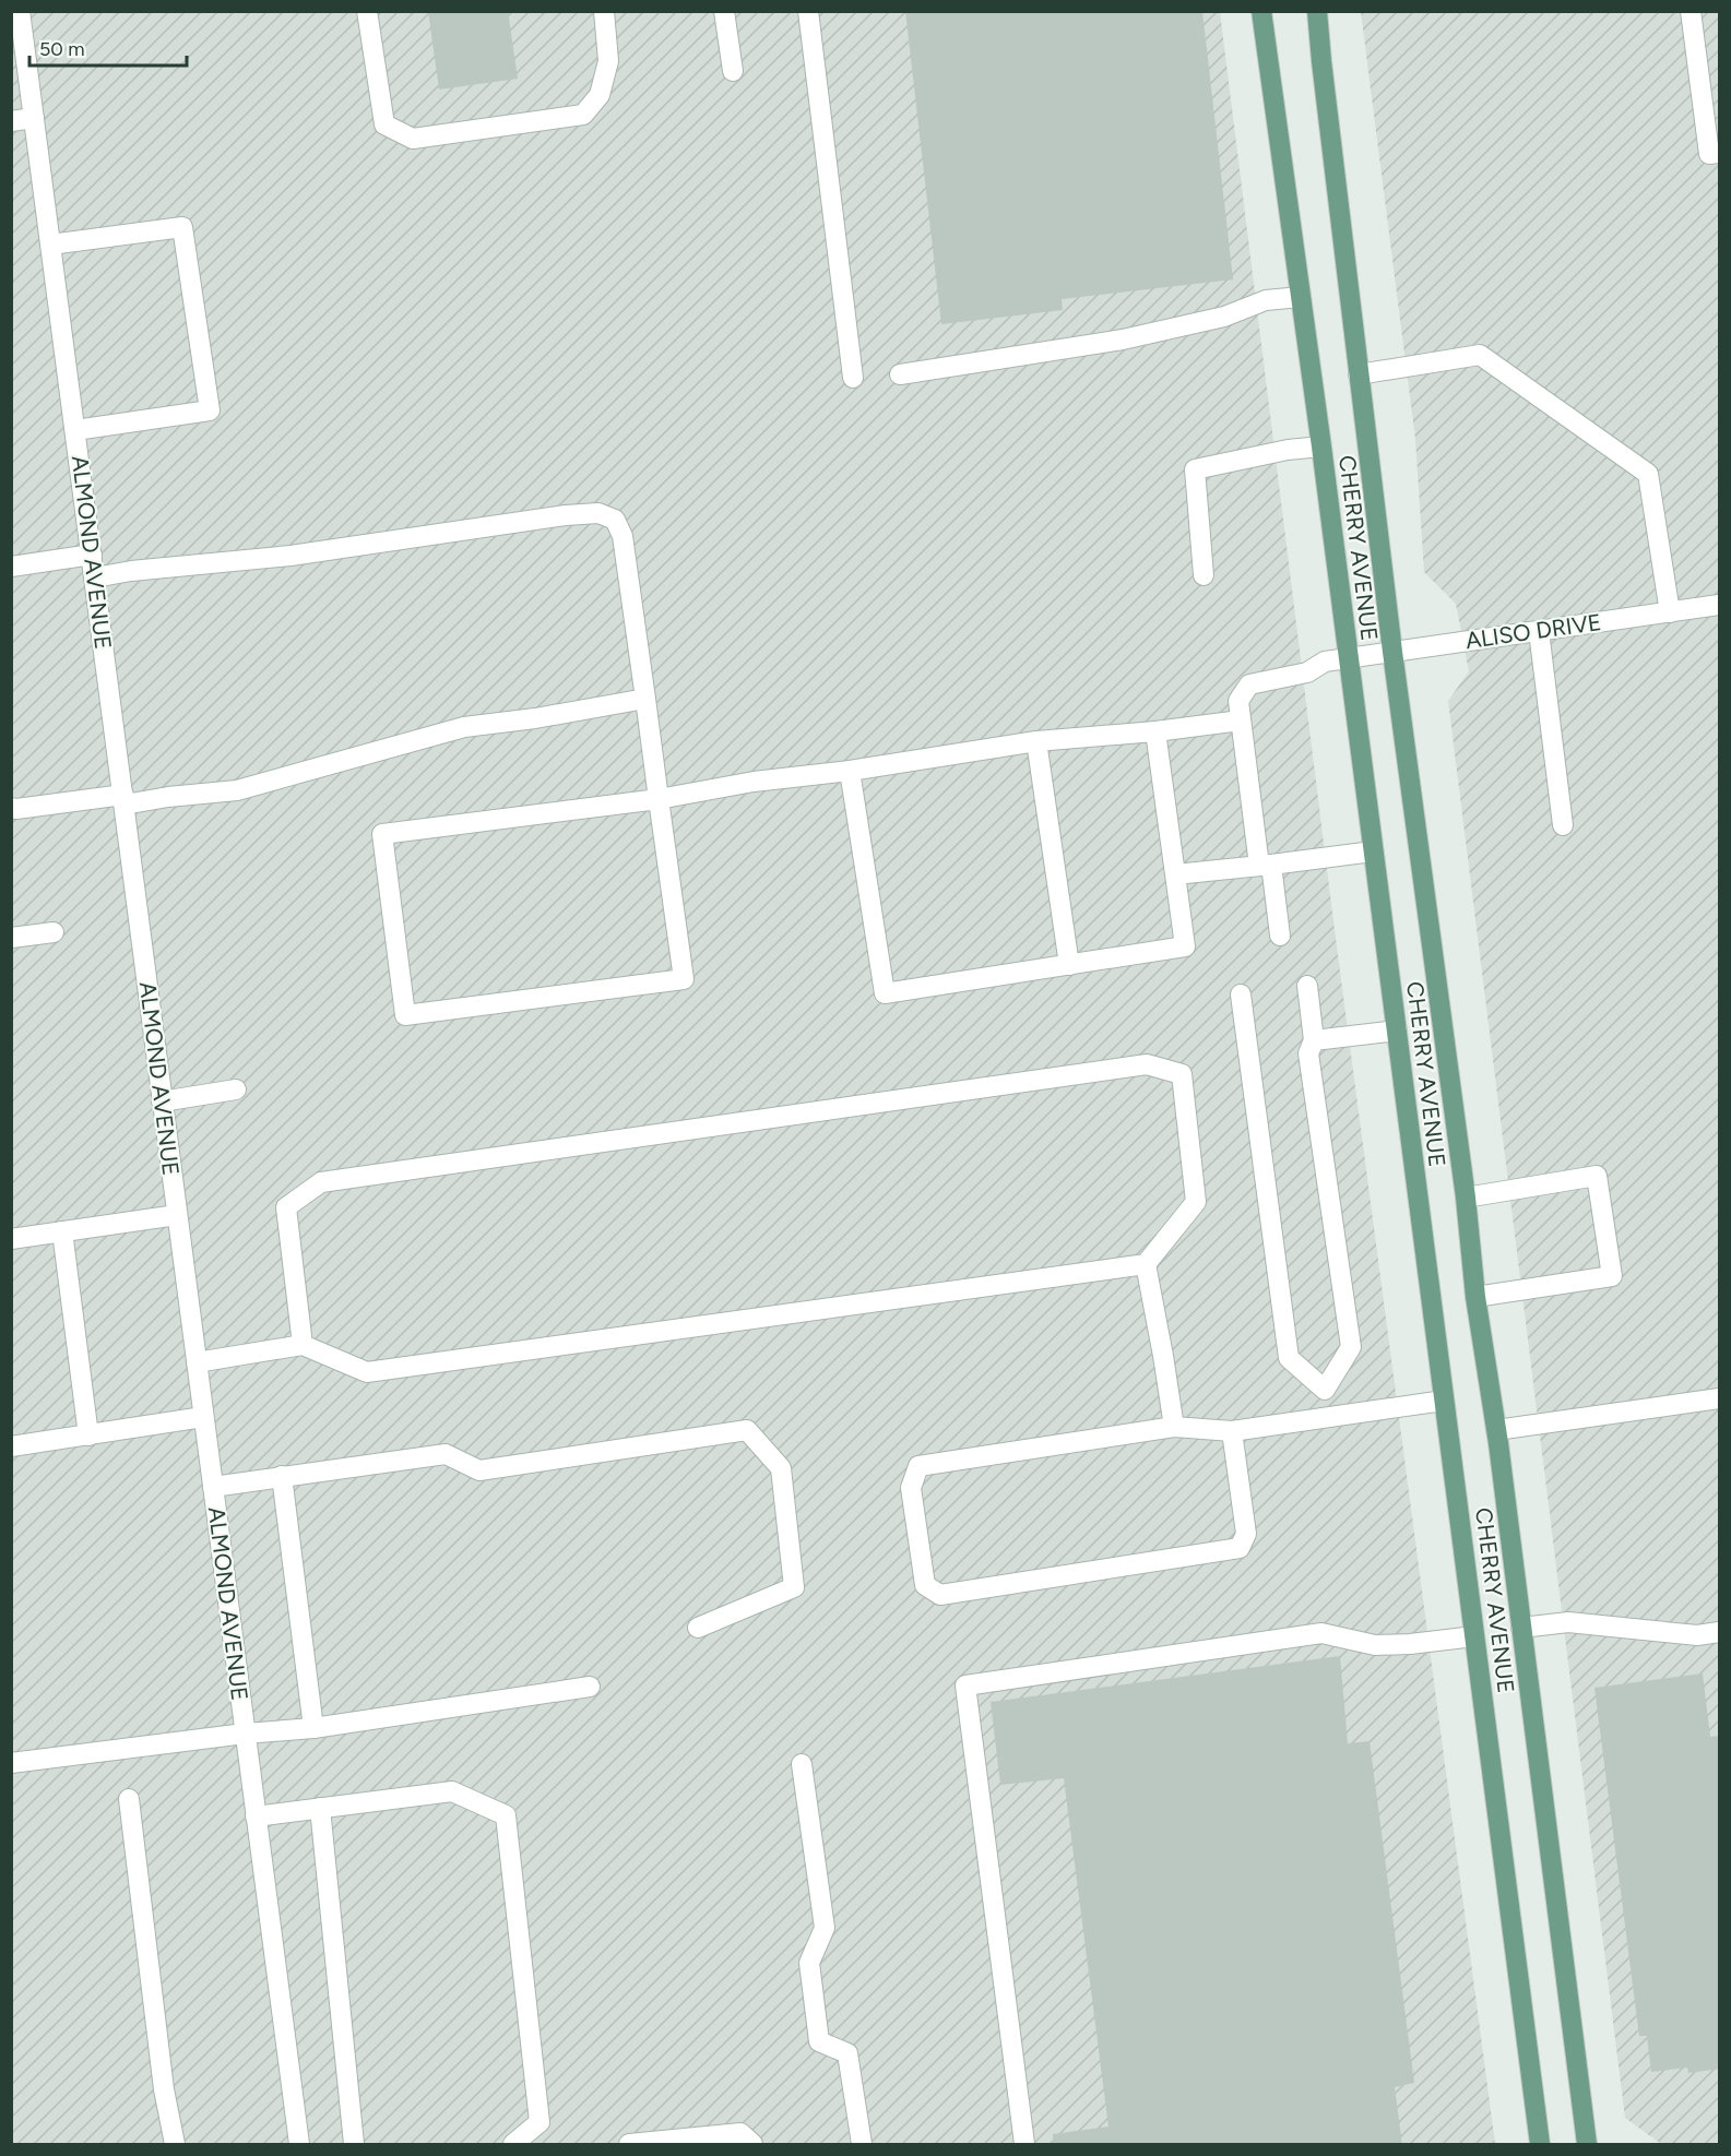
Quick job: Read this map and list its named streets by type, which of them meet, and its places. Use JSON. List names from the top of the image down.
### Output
{
  "streets": {
    "main road": ["CHERRY AVENUE"],
    "street": ["ALMOND AVENUE", "ALISO DRIVE"]
  },
  "crossings": [
    ["CHERRY AVENUE", "ALISO DRIVE"]
  ],
  "scale_bar": "50 m"
}
